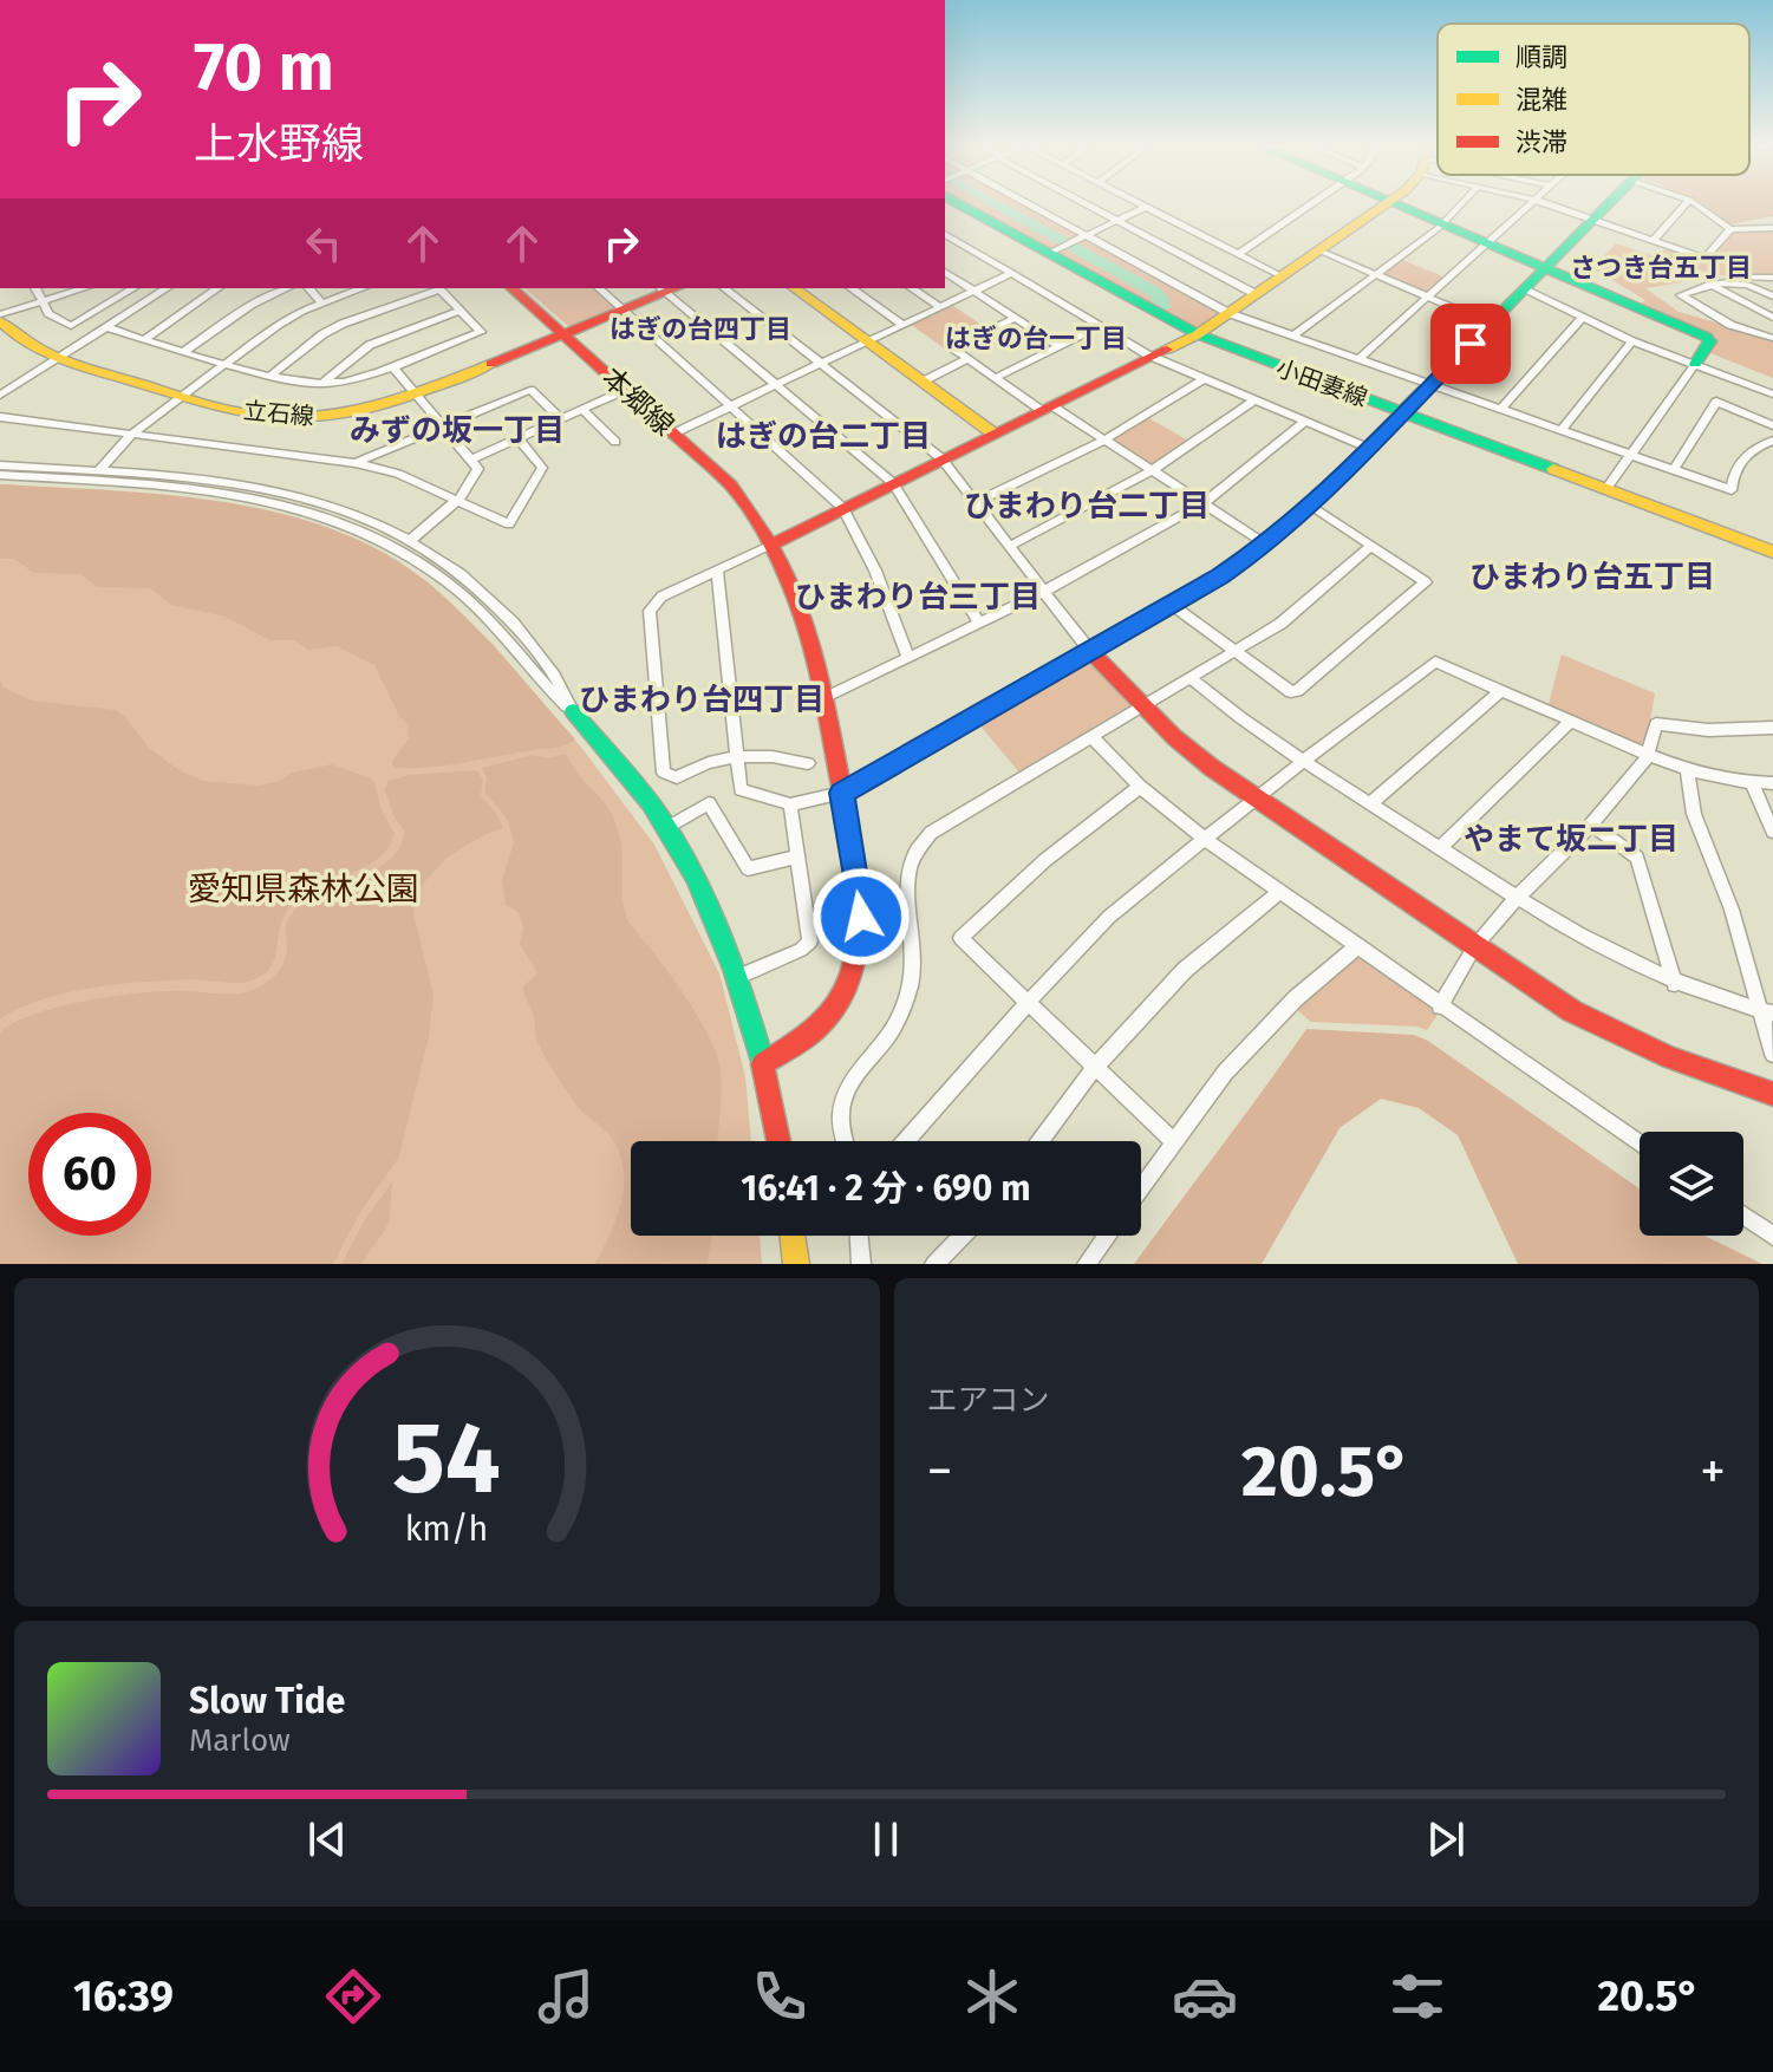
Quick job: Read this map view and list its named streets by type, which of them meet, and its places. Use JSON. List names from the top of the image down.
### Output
{
  "streets": {
    "street": ["小田妻線", "本郷線", "立石線"]
  },
  "crossings": [
    ["本郷線", "立石線"]
  ],
  "districts": [
    "さつき台五丁目",
    "はぎの台四丁目",
    "はぎの台一丁目",
    "みずの坂一丁目",
    "はぎの台二丁目",
    "ひまわり台二丁目",
    "ひまわり台五丁目",
    "ひまわり台三丁目",
    "ひまわり台四丁目",
    "やまて坂二丁目"
  ],
  "parks": ["愛知県森林公園"],
  "legend": ["順調", "混雑", "渋滞"],
  "page": {
    "turn": ["70 m", "上水野線"],
    "limit": "60",
    "trip": "16:41 · 2 分 · 690 m",
    "tile": "エアコン",
    "heat": ["−", "20.5°", "+"],
    "song": ["Slow Tide", "Marlow"],
    "tabs": ["16:39", "20.5°"],
    "gauge": ["54", "km/h"]
  }
}
